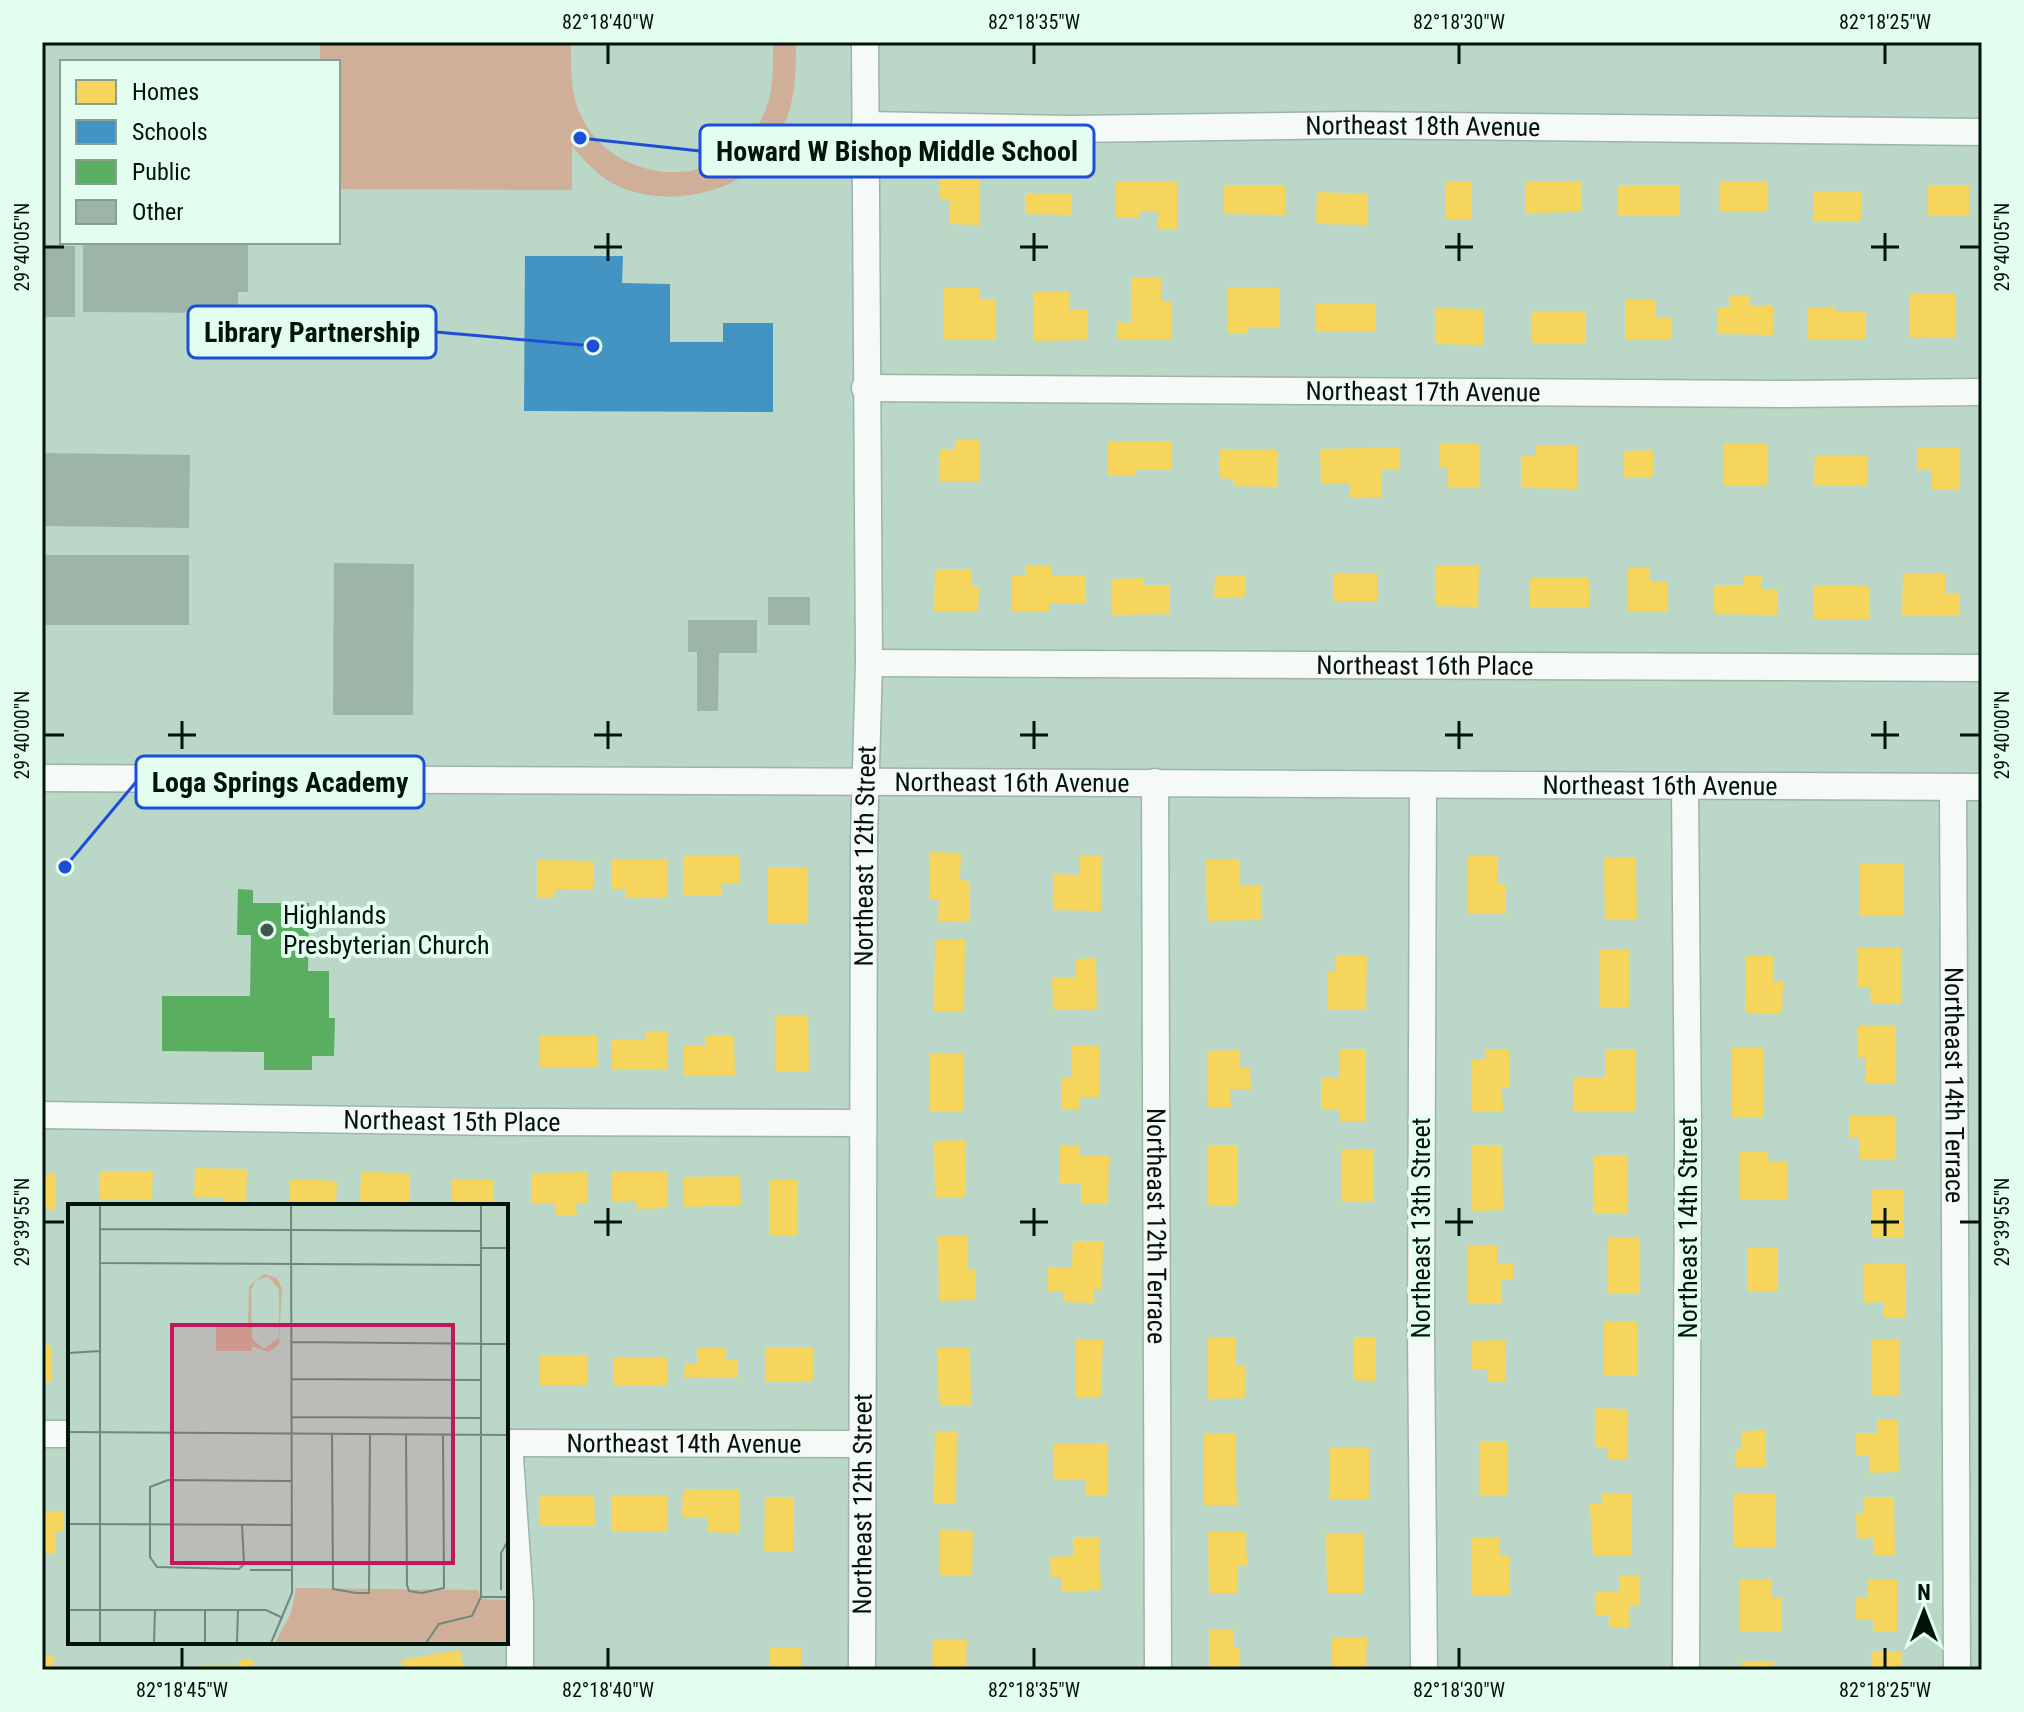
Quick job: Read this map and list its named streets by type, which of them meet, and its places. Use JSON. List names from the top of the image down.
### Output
{
  "streets": {
    "street": [
      "Northeast 18th Avenue",
      "Northeast 17th Avenue",
      "Northeast 16th Place",
      "Northeast 16th Avenue",
      "Northeast 12th Street",
      "Northeast 14th Terrace",
      "Northeast 15th Place",
      "Northeast 12th Terrace",
      "Northeast 13th Street",
      "Northeast 14th Street",
      "Northeast 14th Avenue"
    ]
  },
  "crossings": [
    ["Northeast 18th Avenue", "Northeast 12th Street"],
    ["Northeast 17th Avenue", "Northeast 12th Street"],
    ["Northeast 16th Place", "Northeast 12th Street"],
    ["Northeast 16th Avenue", "Northeast 12th Street"],
    ["Northeast 16th Avenue", "Northeast 14th Terrace"],
    ["Northeast 16th Avenue", "Northeast 12th Terrace"],
    ["Northeast 16th Avenue", "Northeast 13th Street"],
    ["Northeast 16th Avenue", "Northeast 14th Street"],
    ["Northeast 12th Street", "Northeast 15th Place"],
    ["Northeast 12th Street", "Northeast 14th Avenue"]
  ],
  "places": [
    "Howard W Bishop Middle School",
    "Library Partnership",
    "Loga Springs Academy",
    "Highlands Presbyterian Church"
  ],
  "legend": [
    "Homes",
    "Schools",
    "Public",
    "Other"
  ],
  "north": "top",
  "coordinates": [
    "82°18'40\"W",
    "82°18'35\"W",
    "82°18'30\"W",
    "82°18'25\"W",
    "29°40'05\"N",
    "29°40'00\"N",
    "29°39'55\"N",
    "82°18'45\"W"
  ]
}
